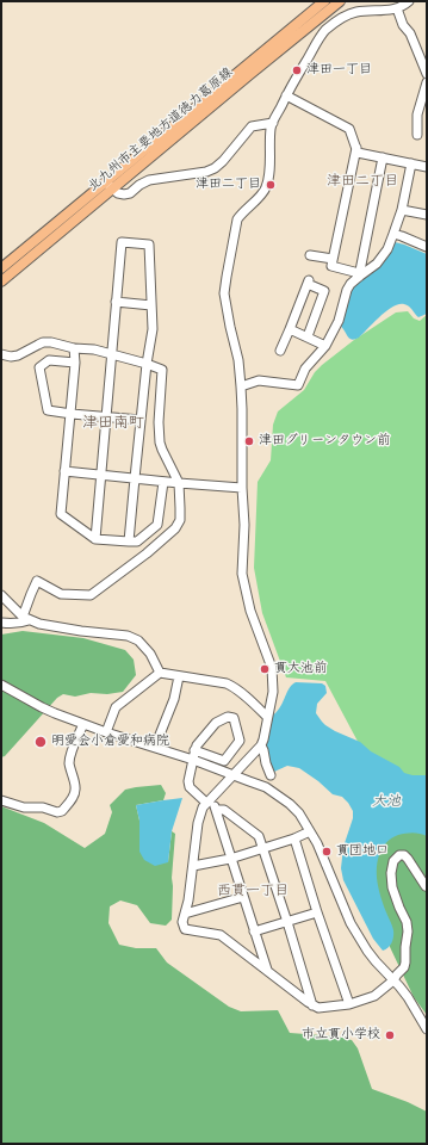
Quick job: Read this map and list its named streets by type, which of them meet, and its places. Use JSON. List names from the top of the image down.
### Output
{
  "streets": {
    "main road": ["北九州市主要地方道徳力葛原線"]
  },
  "districts": ["津田二丁目", "津田南町", "西貫一丁目"],
  "water": ["大池"],
  "places": [
    "津田一丁目",
    "津田二丁目",
    "津田グリーンタウン前",
    "貫大池前",
    "明愛会小倉愛和病院",
    "貫団地口",
    "市立貫小学校"
  ]
}
